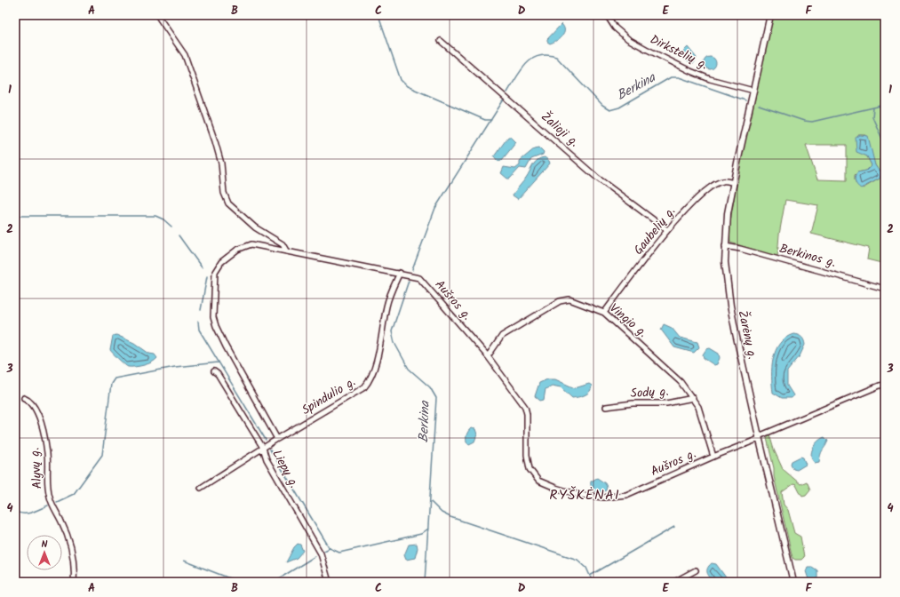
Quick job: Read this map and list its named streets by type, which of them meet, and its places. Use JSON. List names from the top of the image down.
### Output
{
  "streets": {
    "main road": ["Žarėnų g."],
    "street": [
      "Dirkstelių g.",
      "Žalioji g.",
      "Gaubelių g.",
      "Berkinos g.",
      "Aušros g.",
      "Vingio g.",
      "Sodų g.",
      "Spindulio g.",
      "Alyvų g.",
      "Liepų g."
    ]
  },
  "crossings": [
    ["Dirkstelių g.", "Žarėnų g."],
    ["Žalioji g.", "Gaubelių g."],
    ["Gaubelių g.", "Vingio g."],
    ["Gaubelių g.", "Žarėnų g."],
    ["Berkinos g.", "Žarėnų g."],
    ["Aušros g.", "Vingio g."],
    ["Aušros g.", "Žarėnų g."],
    ["Aušros g.", "Spindulio g."],
    ["Vingio g.", "Sodų g."],
    ["Spindulio g.", "Liepų g."]
  ],
  "districts": ["RYŠKĖNAI"],
  "water": ["Berkina"],
  "north": "top",
  "grid": {
    "columns": [
      "A",
      "B",
      "C",
      "D",
      "E",
      "F"
    ],
    "rows": [
      "1",
      "2",
      "3",
      "4"
    ]
  }
}
